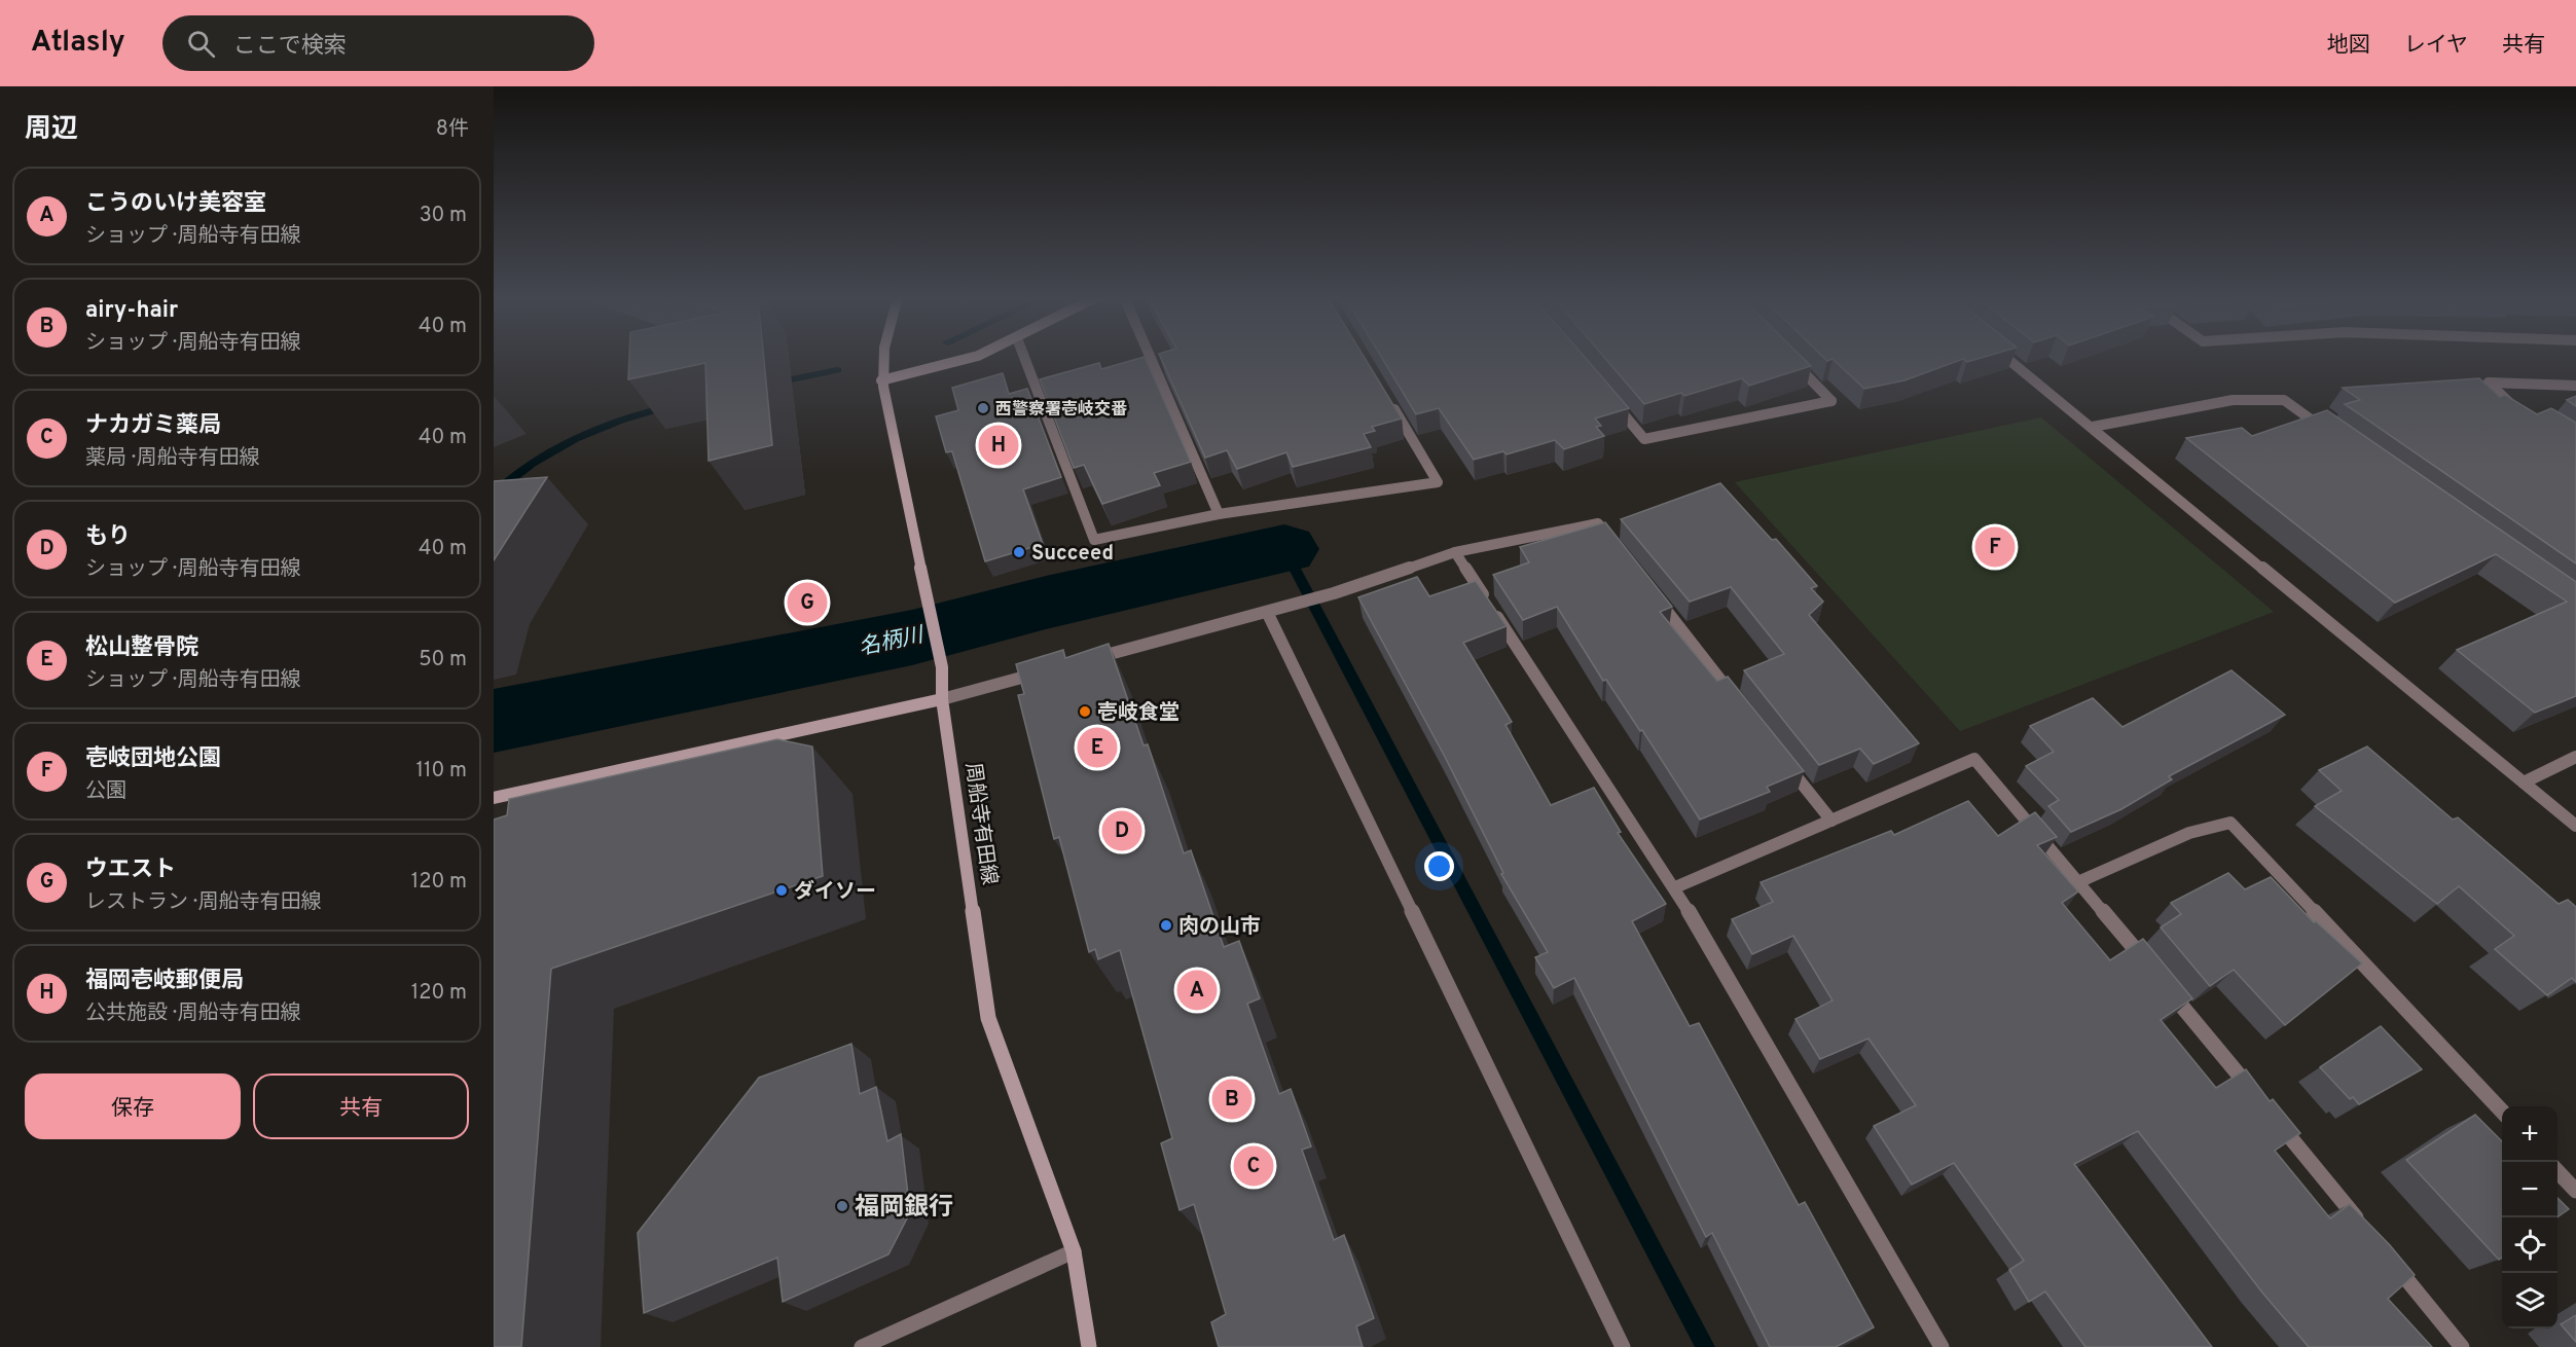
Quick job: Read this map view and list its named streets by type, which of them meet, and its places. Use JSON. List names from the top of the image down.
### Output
{
  "streets": {
    "main road": ["周船寺有田線"]
  },
  "water": ["名柄川"],
  "places": [
    "西警察署壱岐交番",
    "Succeed",
    "壱岐食堂",
    "ダイソー",
    "肉の山市",
    "福岡銀行"
  ],
  "page": {
    "header": "Atlasly",
    "search": "ここで検索",
    "nav": ["地図", "レイヤ", "共有"],
    "heading": ["周辺", "8件"],
    "list": [
      {
        "mark": "A",
        "name": "こうのいけ美容室",
        "note": "ショップ · 周船寺有田線",
        "value": "30 m"
      },
      {
        "mark": "B",
        "name": "airy-hair",
        "note": "ショップ · 周船寺有田線",
        "value": "40 m"
      },
      {
        "mark": "C",
        "name": "ナカガミ薬局",
        "note": "薬局 · 周船寺有田線",
        "value": "40 m"
      },
      {
        "mark": "D",
        "name": "もり",
        "note": "ショップ · 周船寺有田線",
        "value": "40 m"
      },
      {
        "mark": "E",
        "name": "松山整骨院",
        "note": "ショップ · 周船寺有田線",
        "value": "50 m"
      },
      {
        "mark": "F",
        "name": "壱岐団地公園",
        "note": "公園",
        "value": "110 m"
      },
      {
        "mark": "G",
        "name": "ウエスト",
        "note": "レストラン · 周船寺有田線",
        "value": "120 m"
      },
      {
        "mark": "H",
        "name": "福岡壱岐郵便局",
        "note": "公共施設 · 周船寺有田線",
        "value": "120 m"
      }
    ],
    "pins": [
      "H",
      "F",
      "G",
      "E",
      "D",
      "A",
      "B",
      "C"
    ],
    "buttons": ["保存", "共有"],
    "map_buttons": ["+", "−"]
  }
}
